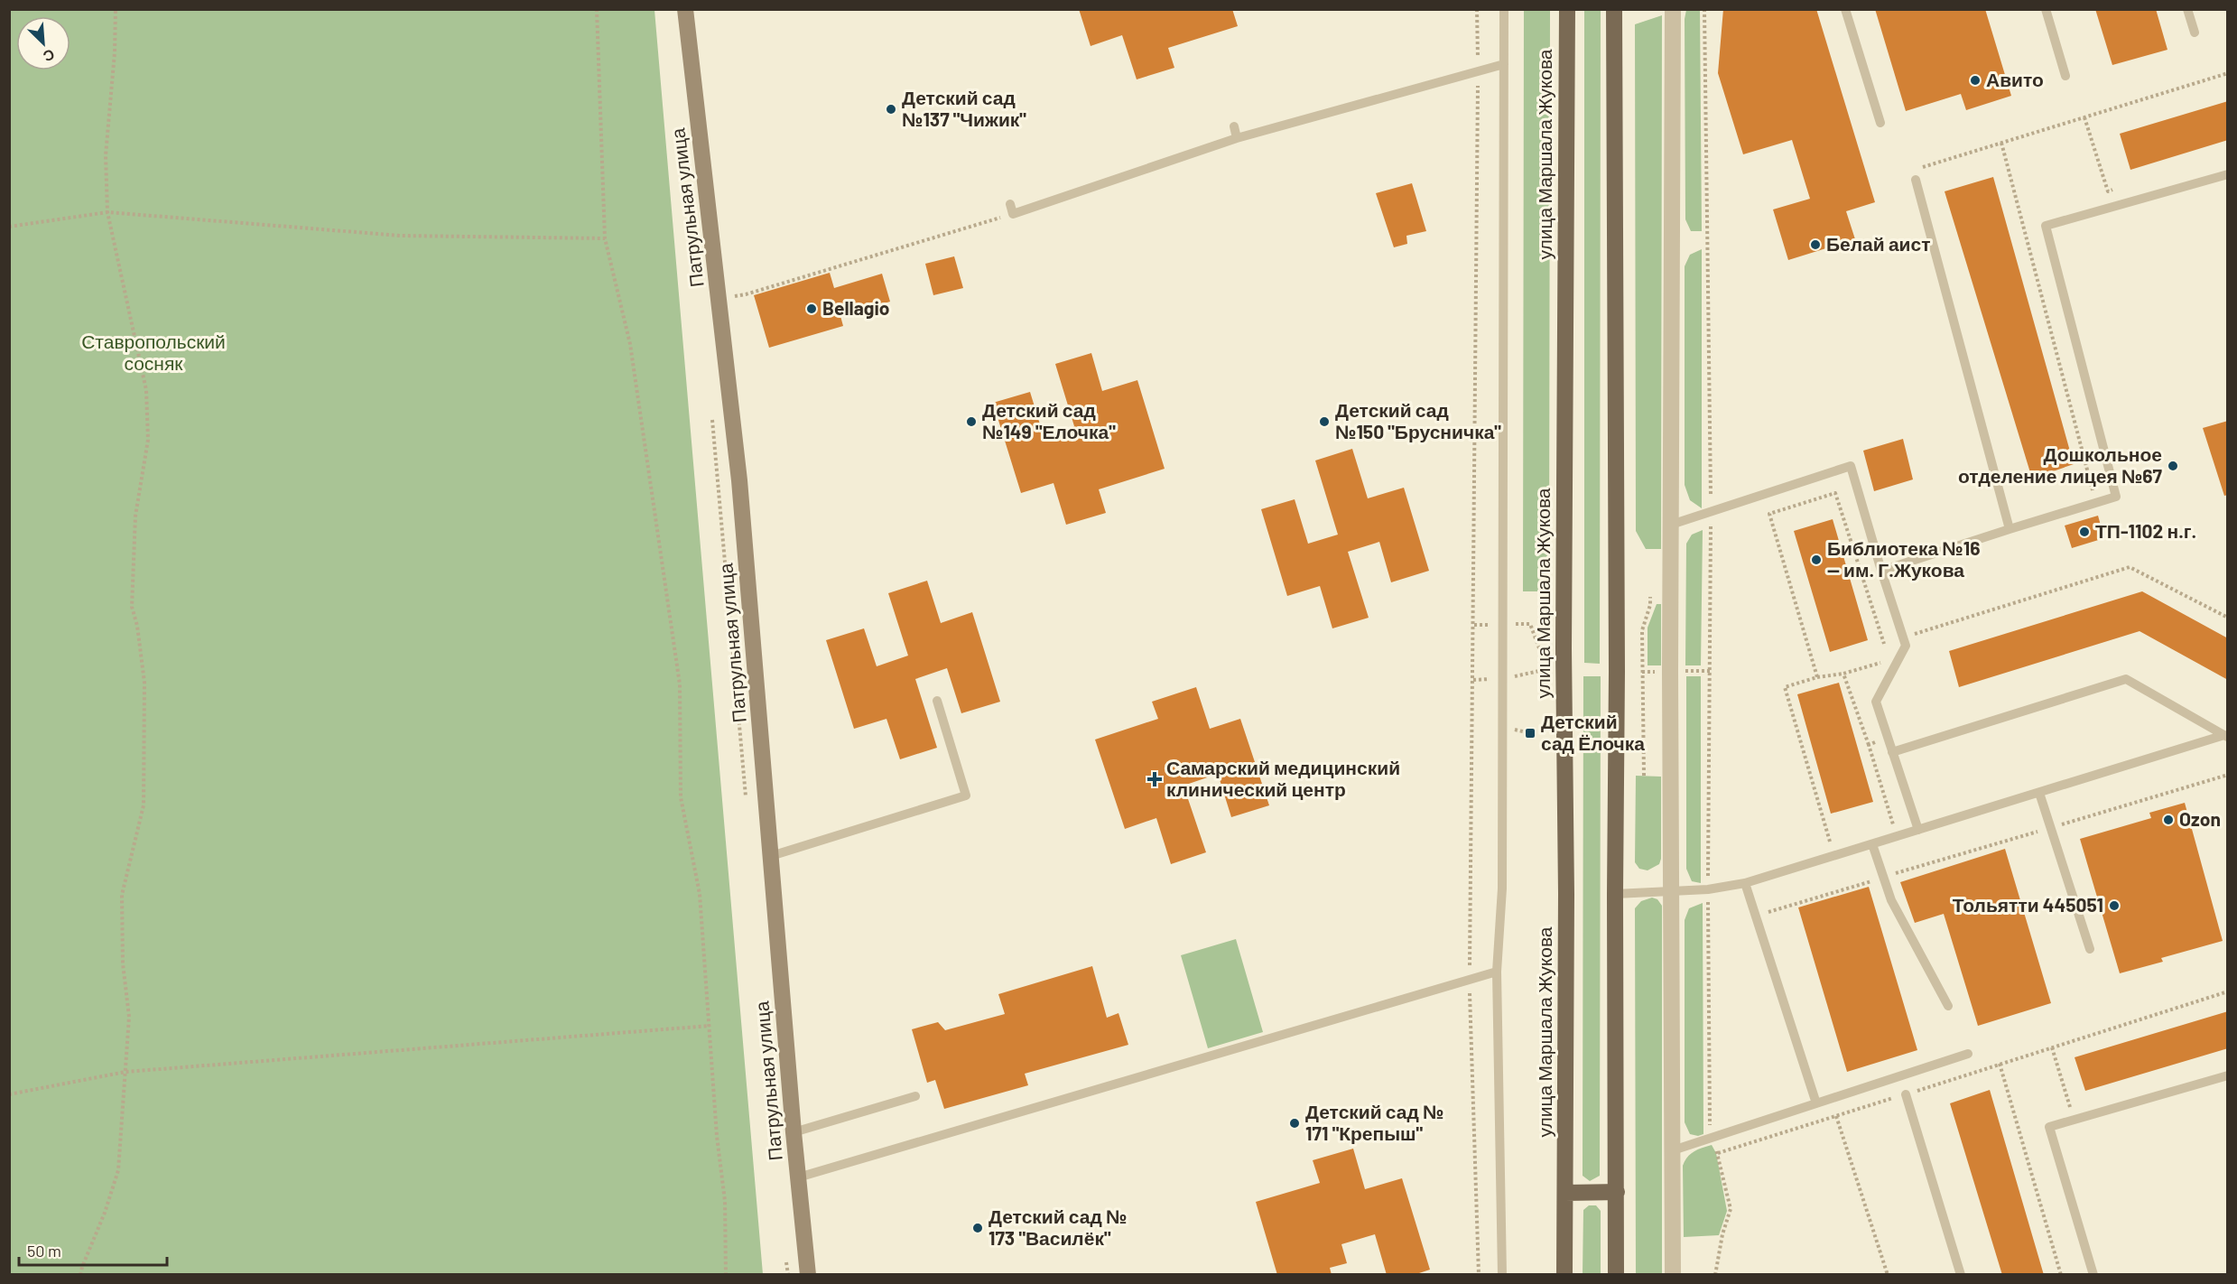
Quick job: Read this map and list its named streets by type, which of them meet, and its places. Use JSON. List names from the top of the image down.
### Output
{
  "streets": {
    "main road": ["улица Маршала Жукова"],
    "street": ["Патрульная улица"]
  },
  "parks": ["Ставропольский сосняк"],
  "places": {
    "other": [
      "Авито",
      "Детский сад №137 \"Чижик\"",
      "Белай аист",
      "Bellagio",
      "Детский сад №149 \"Елочка\"",
      "Детский сад №150 \"Брусничка\"",
      "Дошкольное отделение лицея №67",
      "ТП-1102 н.г.",
      "Библиотека №16 — им. Г.Жукова",
      "Ozon",
      "Тольятти 445051",
      "Детский сад № 171 \"Крепыш\"",
      "Детский сад № 173 \"Василёк\""
    ],
    "transit": ["Детский сад Ёлочка"],
    "health": ["Самарский медицинский клинический центр"]
  },
  "scale_bar": "50 m",
  "north": "bottom right"
}
